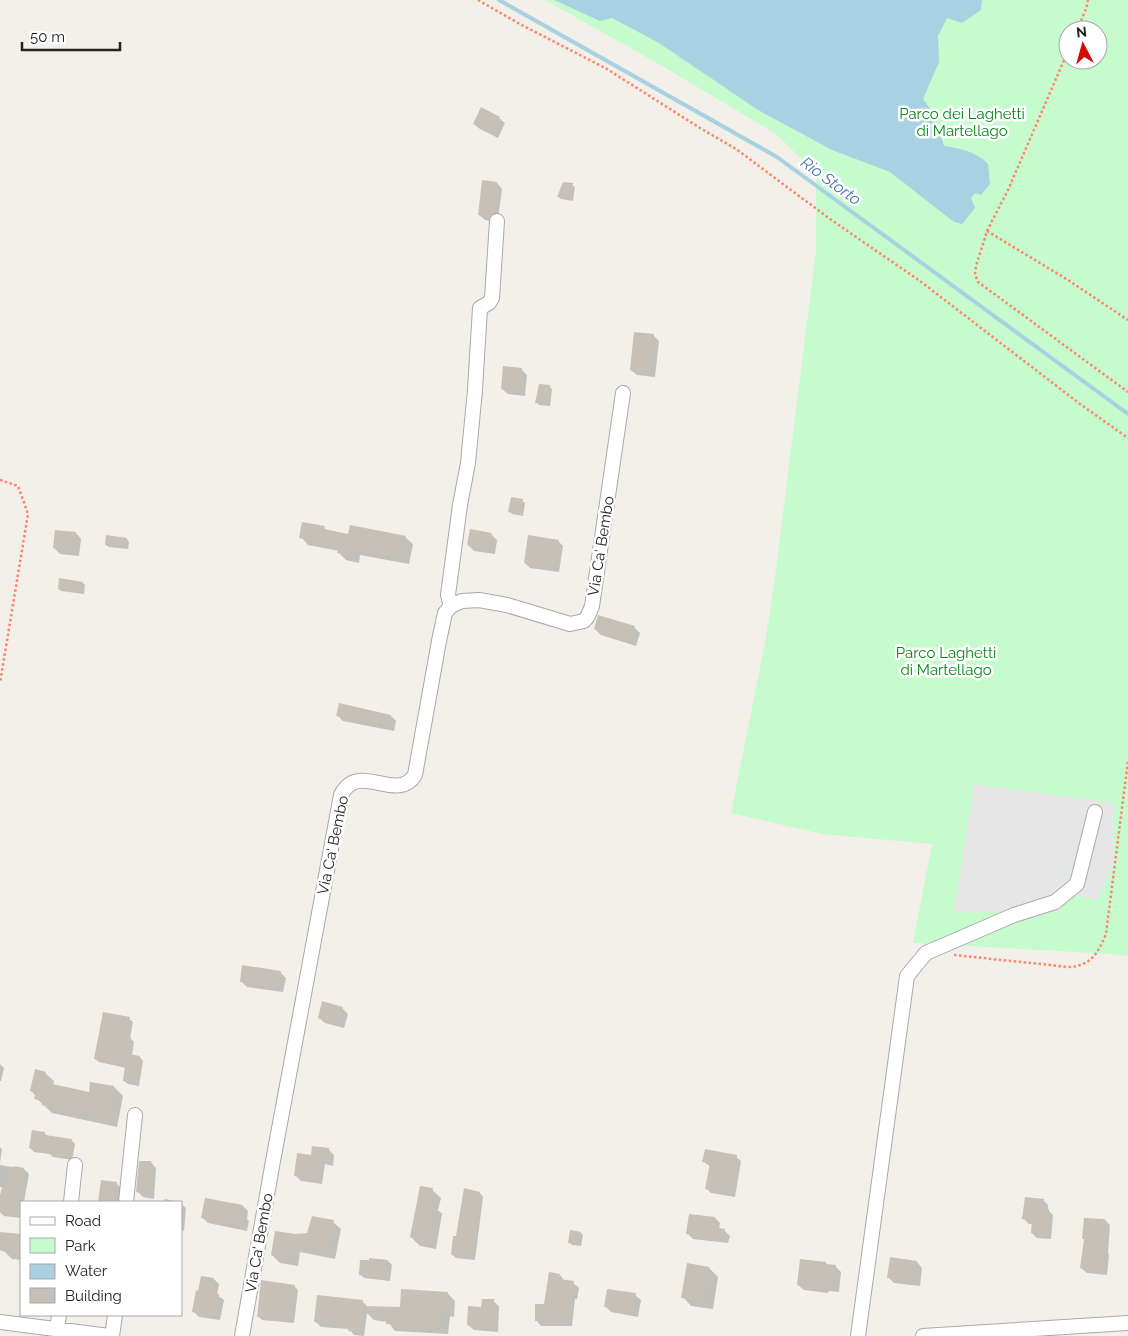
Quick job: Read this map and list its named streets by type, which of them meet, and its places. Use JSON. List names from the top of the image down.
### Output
{
  "streets": {
    "street": ["Via Ca' Bembo"]
  },
  "water": ["Rio Storto"],
  "parks": ["Parco dei Laghetti di Martellago", "Parco Laghetti di Martellago"],
  "legend": [
    "Road",
    "Park",
    "Water",
    "Building"
  ],
  "scale_bar": "50 m",
  "north": "top"
}
